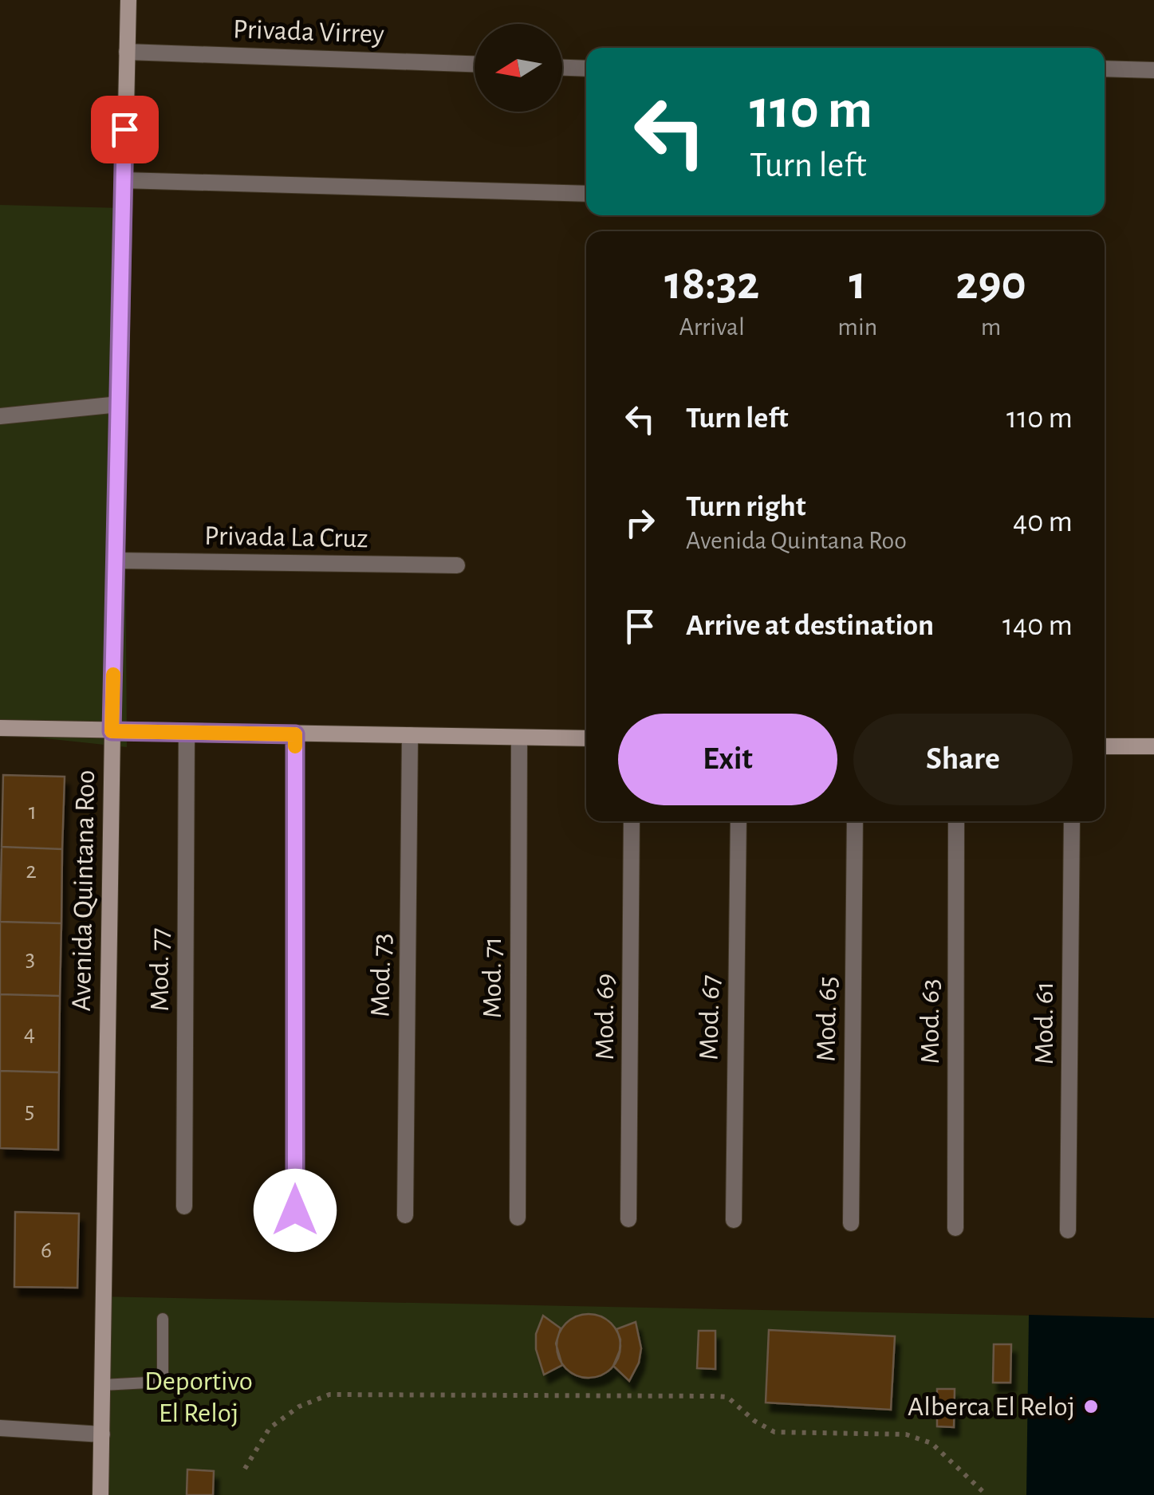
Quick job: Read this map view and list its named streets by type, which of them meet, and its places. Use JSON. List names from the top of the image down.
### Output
{
  "streets": {
    "main road": ["Avenida Quintana Roo"],
    "street": [
      "Privada Virrey",
      "Privada La Cruz",
      "Mod. 77",
      "Mod. 73",
      "Mod. 71",
      "Mod. 69",
      "Mod. 67",
      "Mod. 65",
      "Mod. 63",
      "Mod. 61"
    ]
  },
  "crossings": [
    ["Privada Virrey", "Avenida Quintana Roo"],
    ["Privada La Cruz", "Avenida Quintana Roo"]
  ],
  "parks": ["Deportivo El Reloj"],
  "places": ["Alberca El Reloj"],
  "house_numbers": [
    "1",
    "2",
    "3",
    "4",
    "5",
    "6"
  ],
  "north": "left",
  "page": {
    "turn": ["110 m", "Turn left"],
    "eta": [
      "18:32",
      "Arrival",
      "1",
      "min",
      "290",
      "m"
    ],
    "list": [
      {
        "name": "Turn left",
        "value": "110 m"
      },
      {
        "name": "Turn right",
        "note": "Avenida Quintana Roo",
        "value": "40 m"
      },
      {
        "name": "Arrive at destination",
        "value": "140 m"
      }
    ],
    "buttons": ["Exit", "Share"]
  }
}
